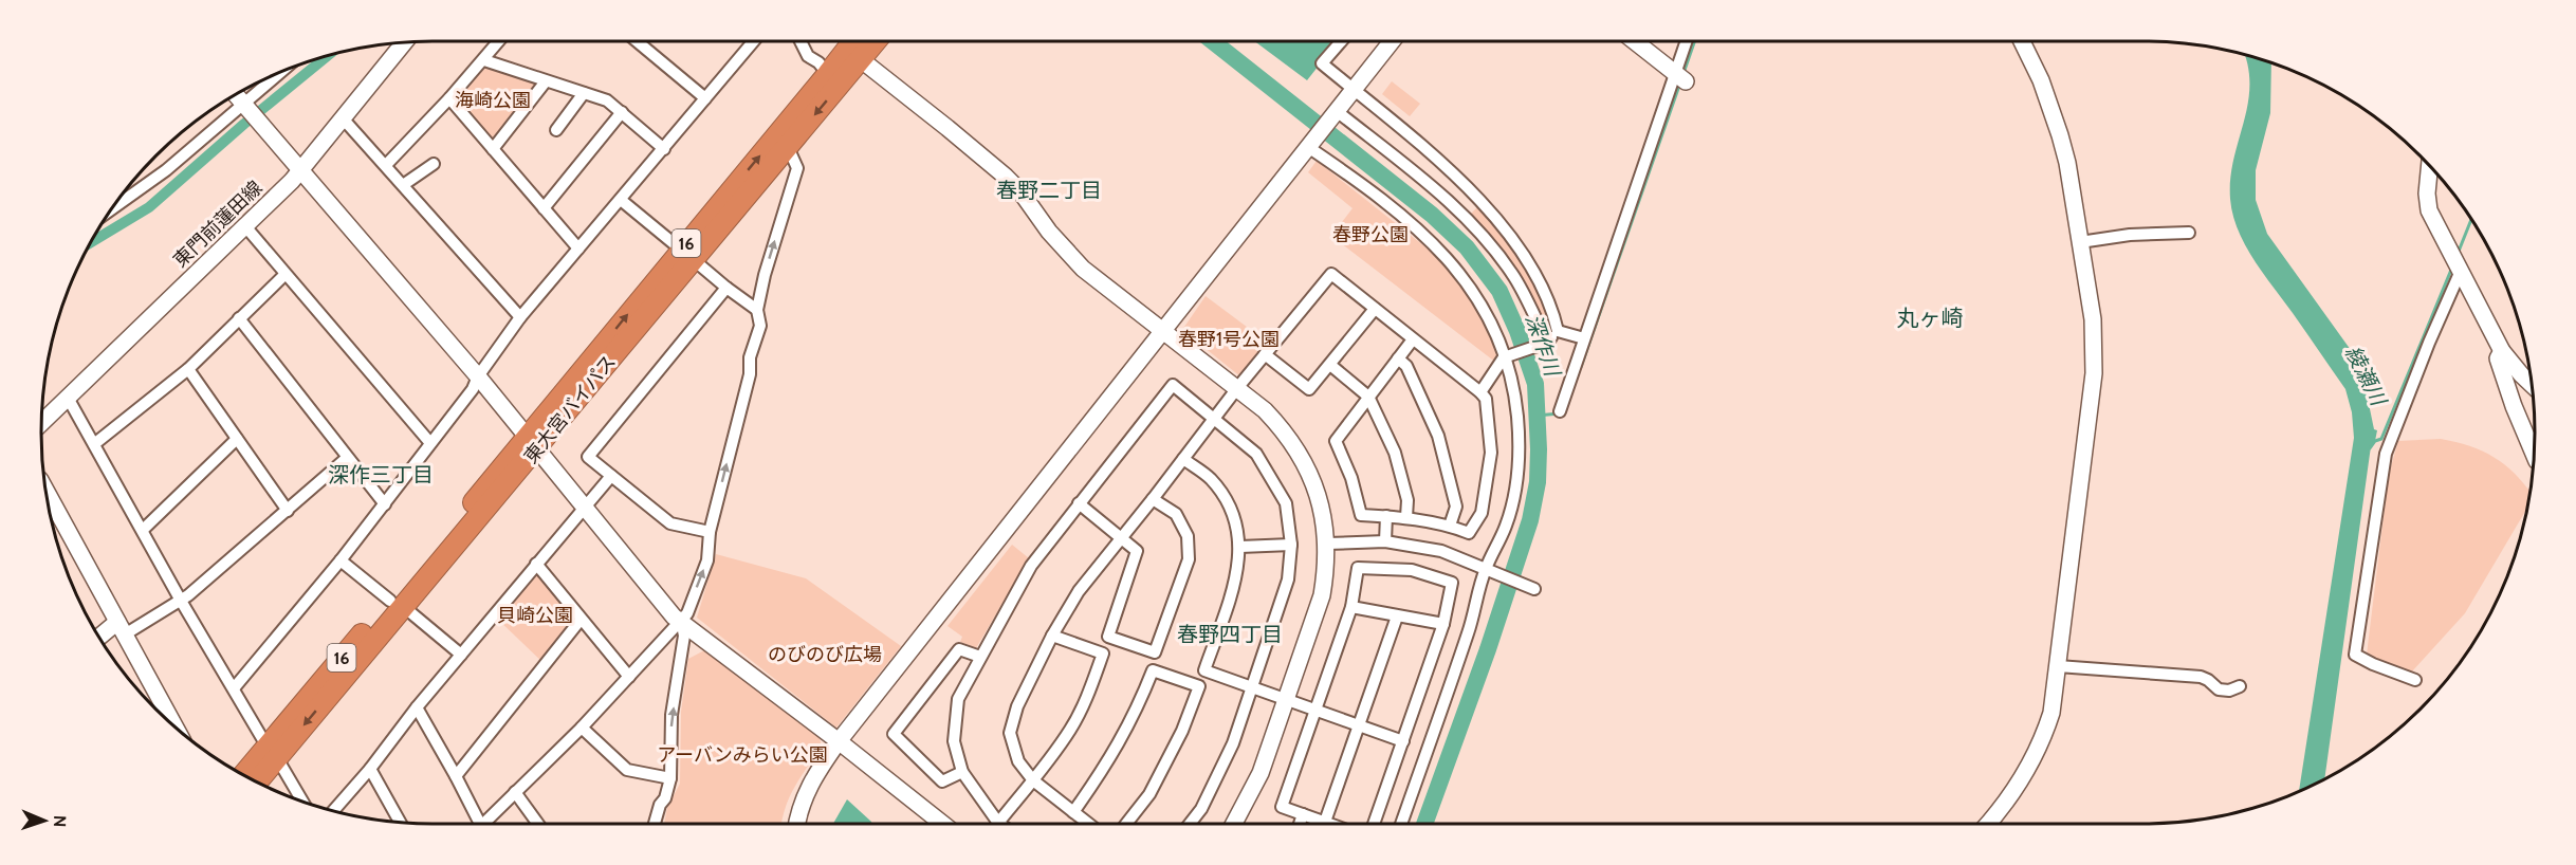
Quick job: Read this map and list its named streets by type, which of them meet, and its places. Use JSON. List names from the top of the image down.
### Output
{
  "streets": {
    "highway": ["16", "東大宮バイパス"],
    "street": ["東門前蓮田線"]
  },
  "districts": [
    "春野二丁目",
    "丸ヶ崎",
    "深作三丁目",
    "春野四丁目"
  ],
  "water": ["深作川", "綾瀬川"],
  "parks": [
    "海崎公園",
    "春野公園",
    "春野1号公園",
    "貝崎公園",
    "のびのび広場",
    "アーバンみらい公園"
  ],
  "north": "right"
}
